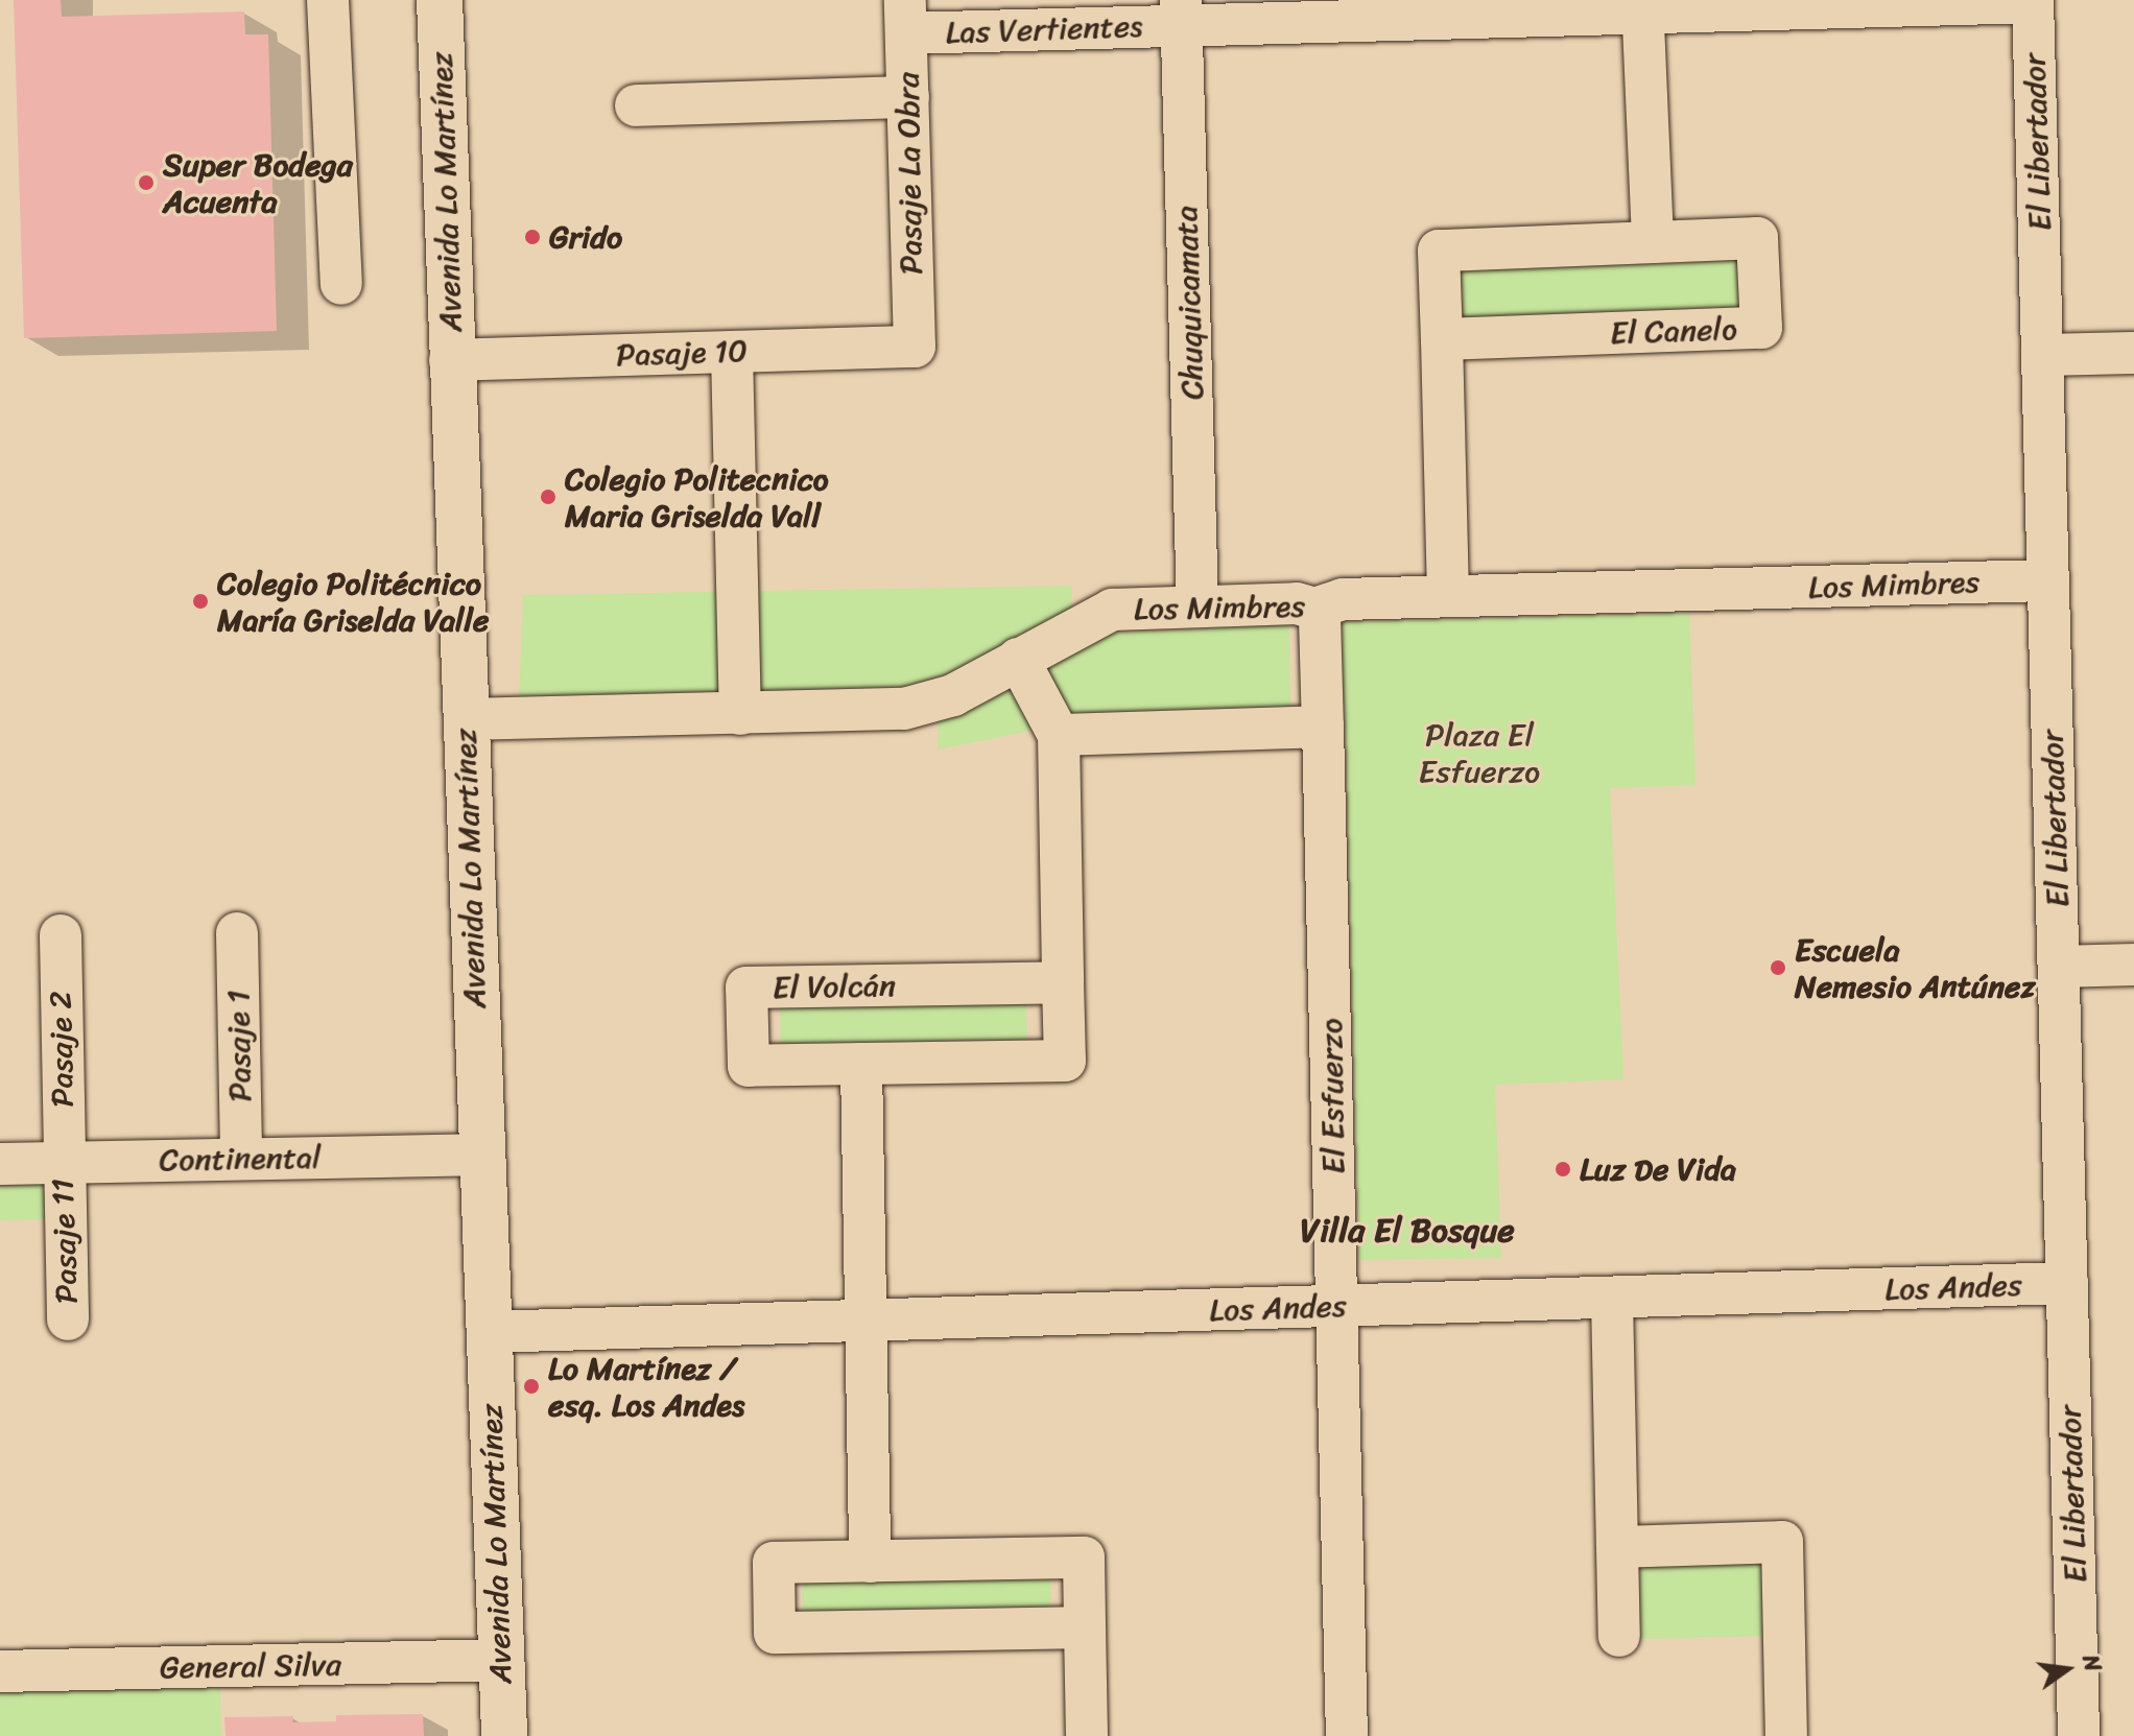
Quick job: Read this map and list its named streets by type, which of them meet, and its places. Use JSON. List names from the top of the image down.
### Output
{
  "streets": {
    "main road": ["Avenida Lo Martínez"],
    "street": [
      "Las Vertientes",
      "El Libertador",
      "Pasaje La Obra",
      "Chuquicamata",
      "El Canelo",
      "Pasaje 10",
      "Los Mimbres",
      "El Volcán",
      "Pasaje 1",
      "Pasaje 2",
      "El Esfuerzo",
      "Continental",
      "Pasaje 11",
      "Los Andes",
      "General Silva"
    ]
  },
  "crossings": [
    ["Las Vertientes", "El Libertador"],
    ["Las Vertientes", "Pasaje La Obra"],
    ["Las Vertientes", "Chuquicamata"],
    ["El Libertador", "Los Mimbres"],
    ["El Libertador", "Los Andes"],
    ["Pasaje La Obra", "Pasaje 10"],
    ["Avenida Lo Martínez", "Pasaje 10"],
    ["Avenida Lo Martínez", "Los Mimbres"],
    ["Avenida Lo Martínez", "Continental"],
    ["Avenida Lo Martínez", "Los Andes"],
    ["Avenida Lo Martínez", "General Silva"],
    ["Chuquicamata", "Los Mimbres"],
    ["El Canelo", "Los Mimbres"],
    ["Los Mimbres", "El Volcán"],
    ["Los Mimbres", "El Esfuerzo"],
    ["Pasaje 1", "Continental"],
    ["Pasaje 2", "Continental"],
    ["Pasaje 2", "Pasaje 11"],
    ["El Esfuerzo", "Los Andes"],
    ["Continental", "Pasaje 11"]
  ],
  "districts": ["Villa El Bosque"],
  "parks": ["Plaza El Esfuerzo"],
  "places": [
    "Super Bodega Acuenta",
    "Grido",
    "Colegio Politecnico Maria Griselda Vall",
    "Colegio Politécnico María Griselda Valle",
    "Escuela Nemesio Antúnez",
    "Luz De Vida",
    "Lo Martínez / esq. Los Andes"
  ],
  "north": "right"
}
